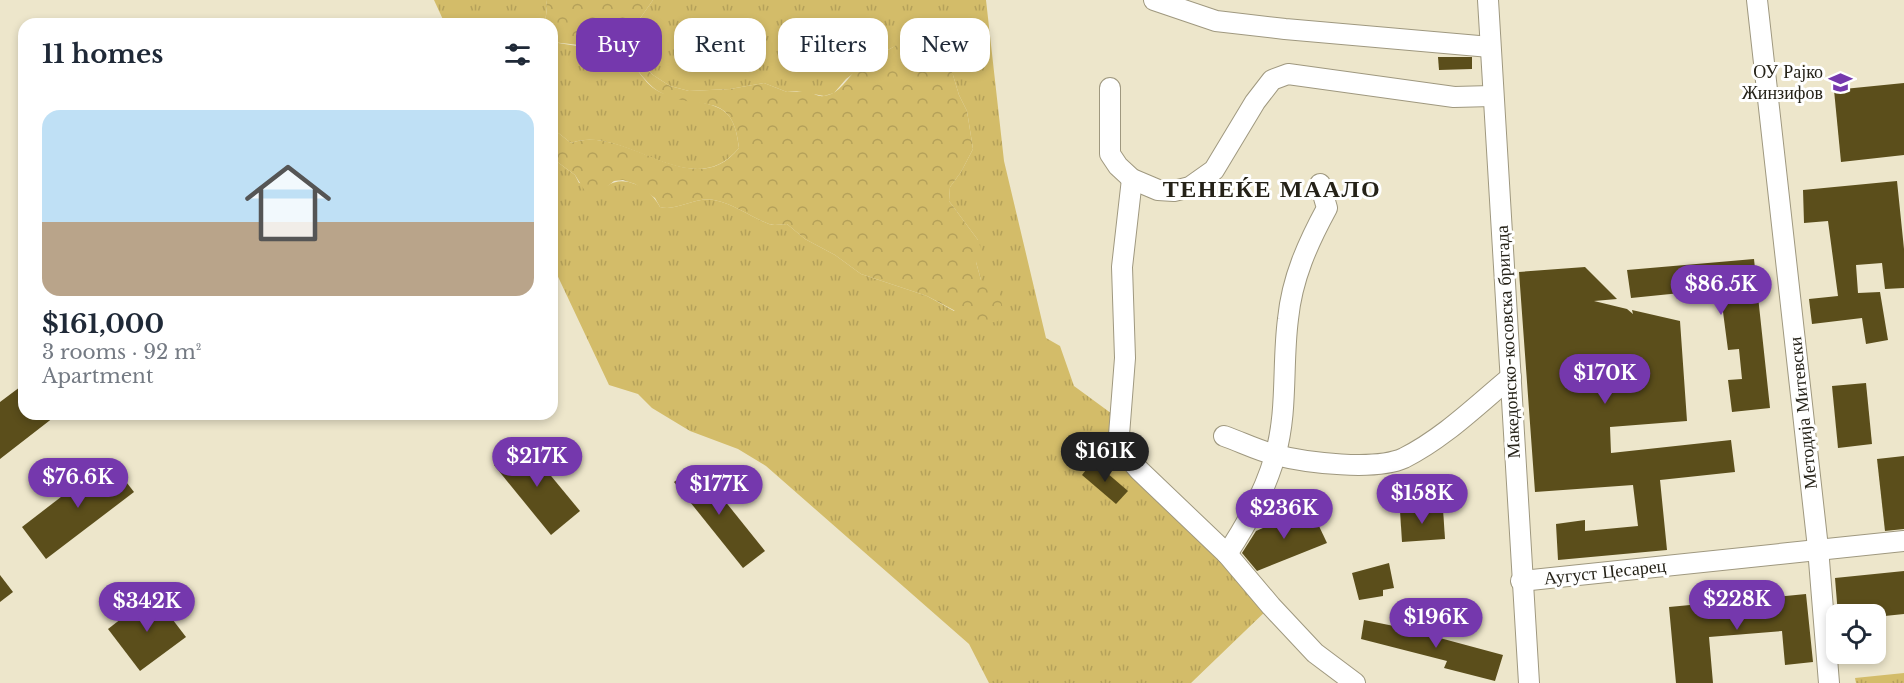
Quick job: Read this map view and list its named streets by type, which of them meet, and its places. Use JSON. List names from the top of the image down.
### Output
{
  "streets": {
    "street": ["Македонско-косовска бригада", "Методија Митевски", "Аугуст Цесарец"]
  },
  "crossings": [
    ["Македонско-косовска бригада", "Аугуст Цесарец"],
    ["Методија Митевски", "Аугуст Цесарец"]
  ],
  "districts": ["ТЕНЕЌЕ МААЛО"],
  "places": {
    "school or university": ["ОУ Рајко Жинзифов"]
  },
  "page": {
    "chip": [
      "Buy",
      "Rent",
      "Filters",
      "New"
    ],
    "heading": "11 homes",
    "list": [
      {
        "name": "$161,000",
        "note": "3 rooms · 92 m² · Apartment"
      }
    ],
    "price": [
      "$86.5K",
      "$170K",
      "$161K",
      "$217K",
      "$76.6K",
      "$177K",
      "$158K",
      "$236K",
      "$228K",
      "$342K",
      "$196K"
    ]
  }
}
